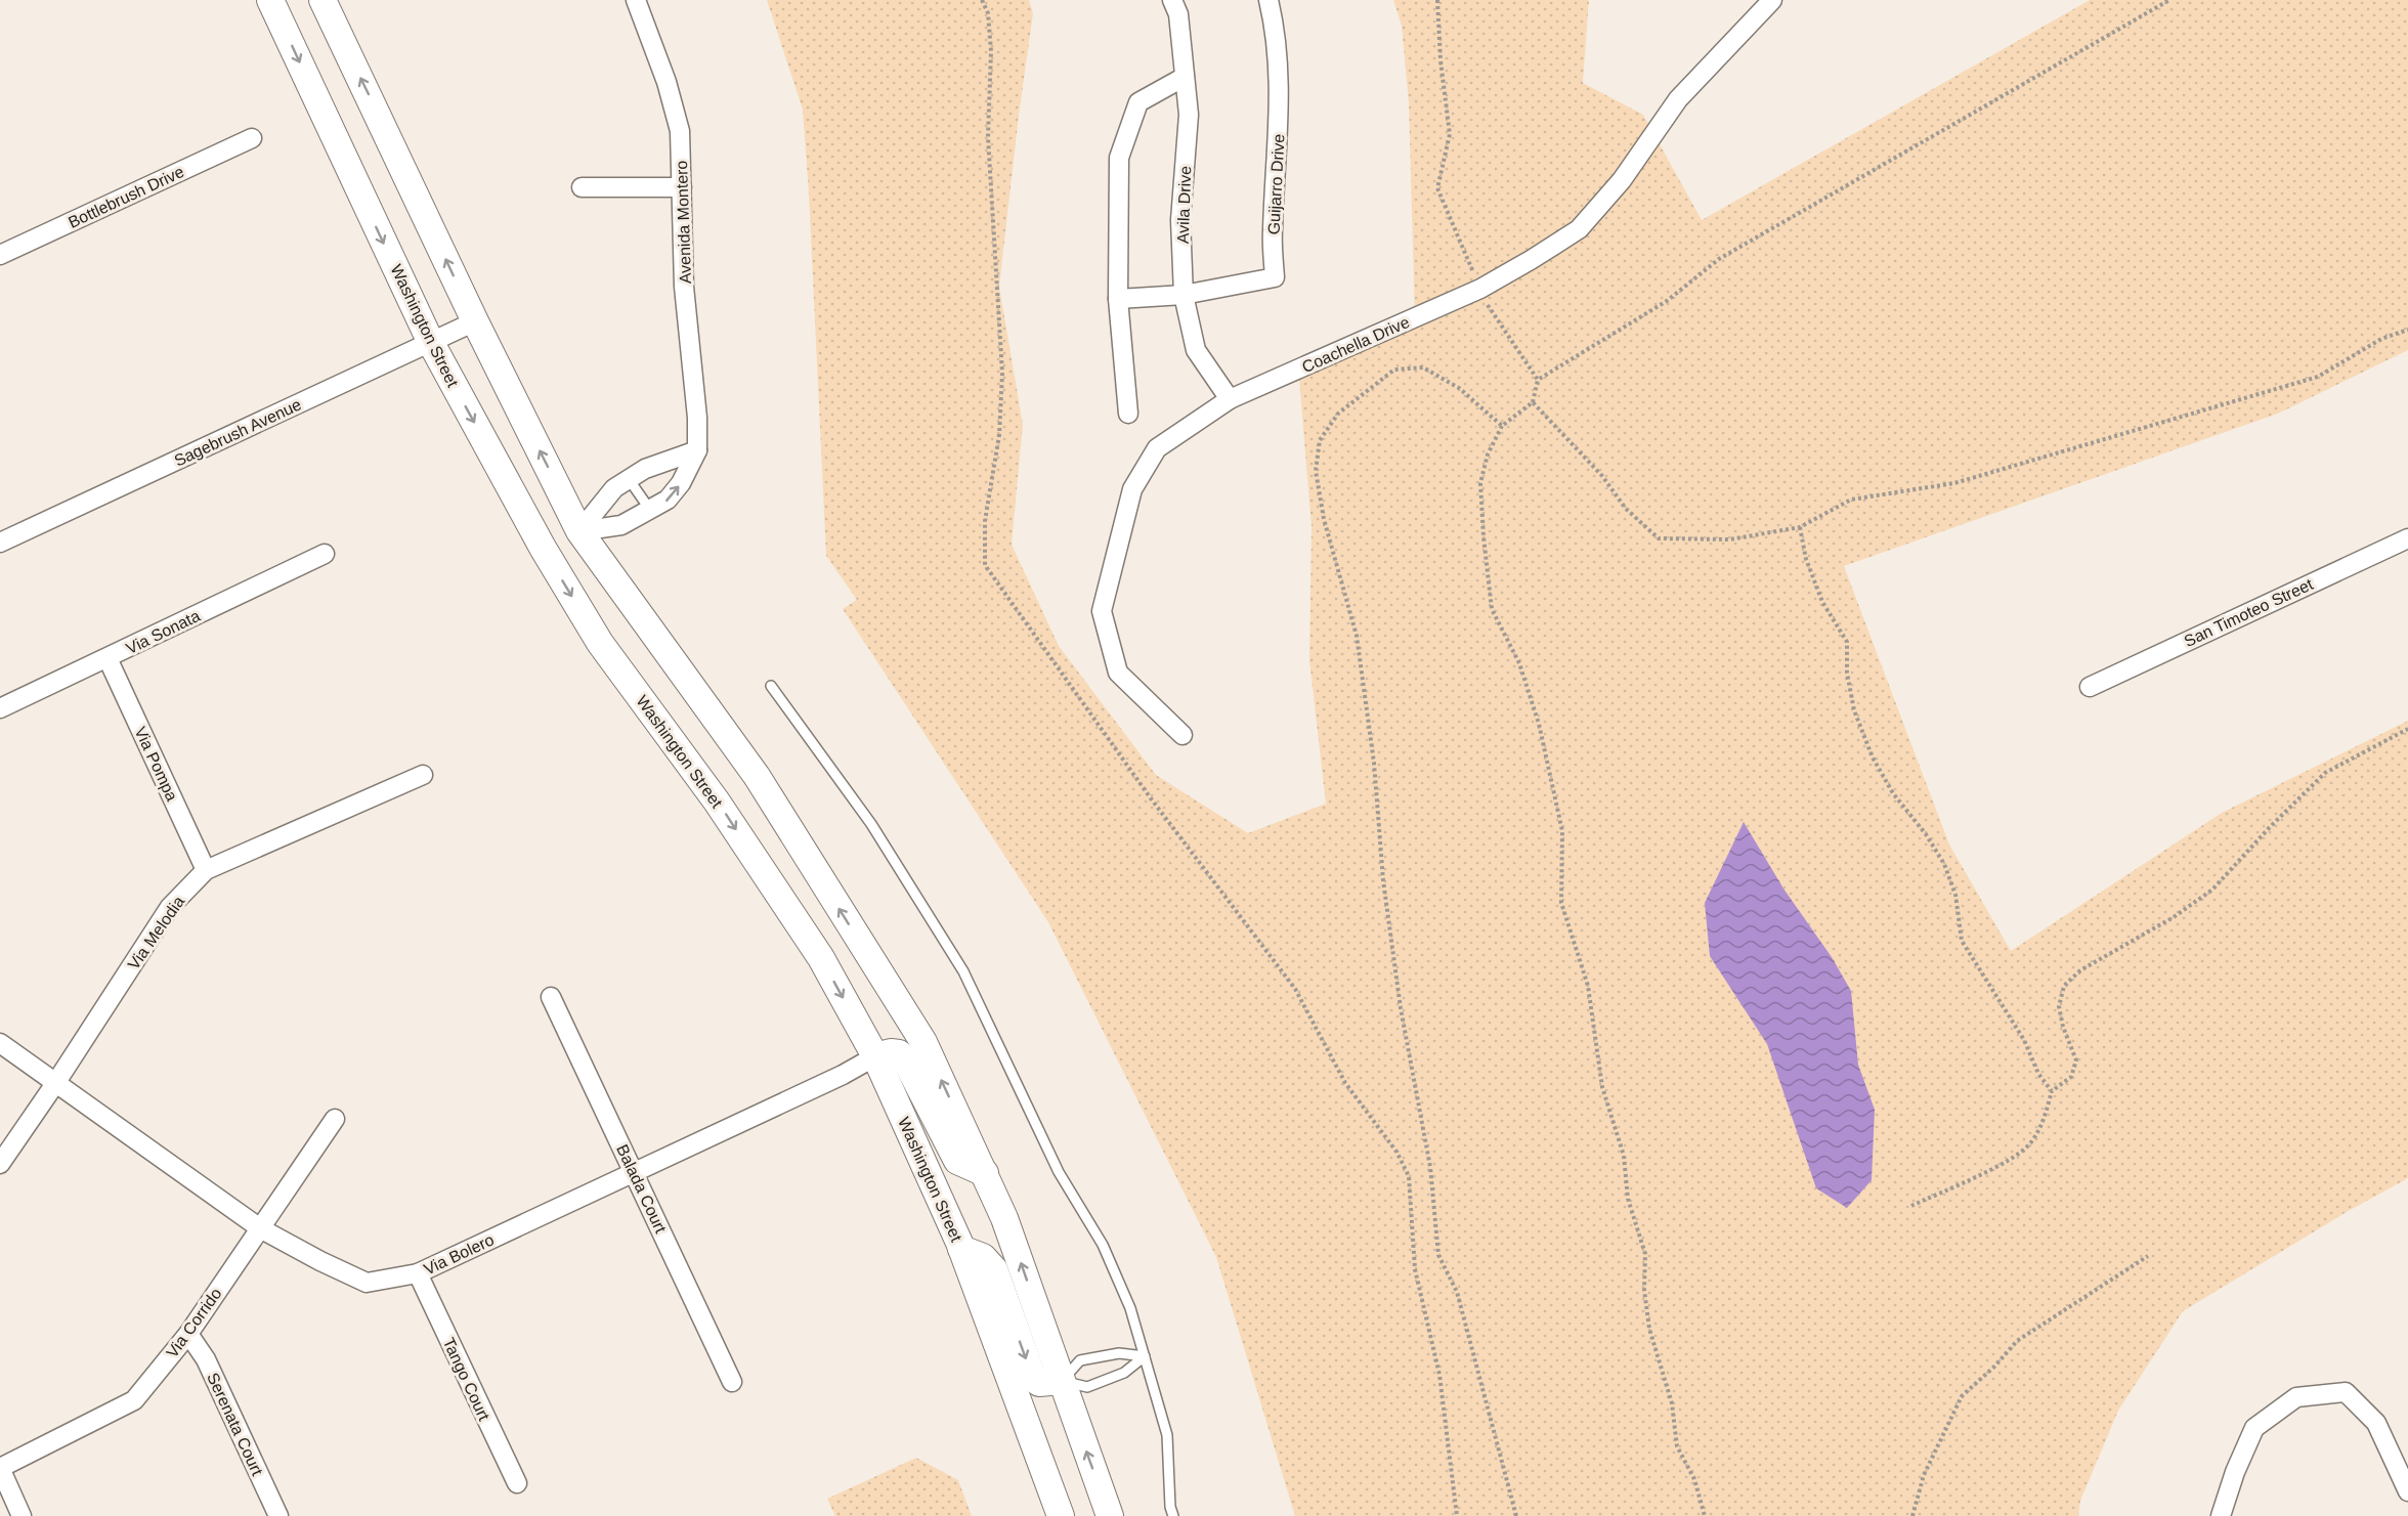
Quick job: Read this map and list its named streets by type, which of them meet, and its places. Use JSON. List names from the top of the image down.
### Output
{
  "streets": {
    "main road": ["Washington Street"],
    "street": [
      "Guijarro Drive",
      "Bottlebrush Drive",
      "Avila Drive",
      "Avenida Montero",
      "Coachella Drive",
      "Sagebrush Avenue",
      "San Timoteo Street",
      "Via Sonata",
      "Via Pompa",
      "Via Melodia",
      "Balada Court",
      "Via Bolero",
      "Via Corrido",
      "Tango Court",
      "Serenata Court"
    ]
  },
  "crossings": [
    ["Guijarro Drive", "Avila Drive"],
    ["Avila Drive", "Coachella Drive"],
    ["Washington Street", "Sagebrush Avenue"],
    ["Washington Street", "Via Bolero"],
    ["Via Sonata", "Via Pompa"],
    ["Via Pompa", "Via Melodia"],
    ["Via Melodia", "Via Bolero"],
    ["Balada Court", "Via Bolero"],
    ["Via Bolero", "Via Corrido"],
    ["Via Bolero", "Tango Court"],
    ["Via Corrido", "Serenata Court"]
  ]
}
